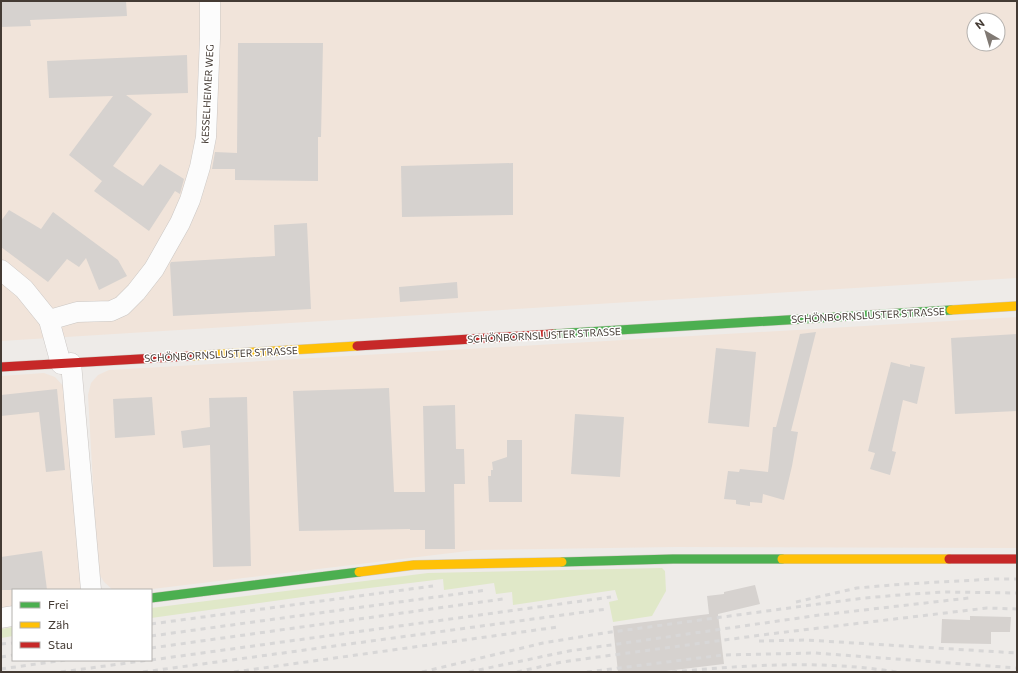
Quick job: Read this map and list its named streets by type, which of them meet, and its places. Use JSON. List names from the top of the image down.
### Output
{
  "streets": {
    "street": ["KESSELHEIMER WEG", "SCHÖNBORNSLUSTER STRASSE"]
  },
  "legend": ["Frei", "Zäh", "Stau"],
  "north": "top left"
}
